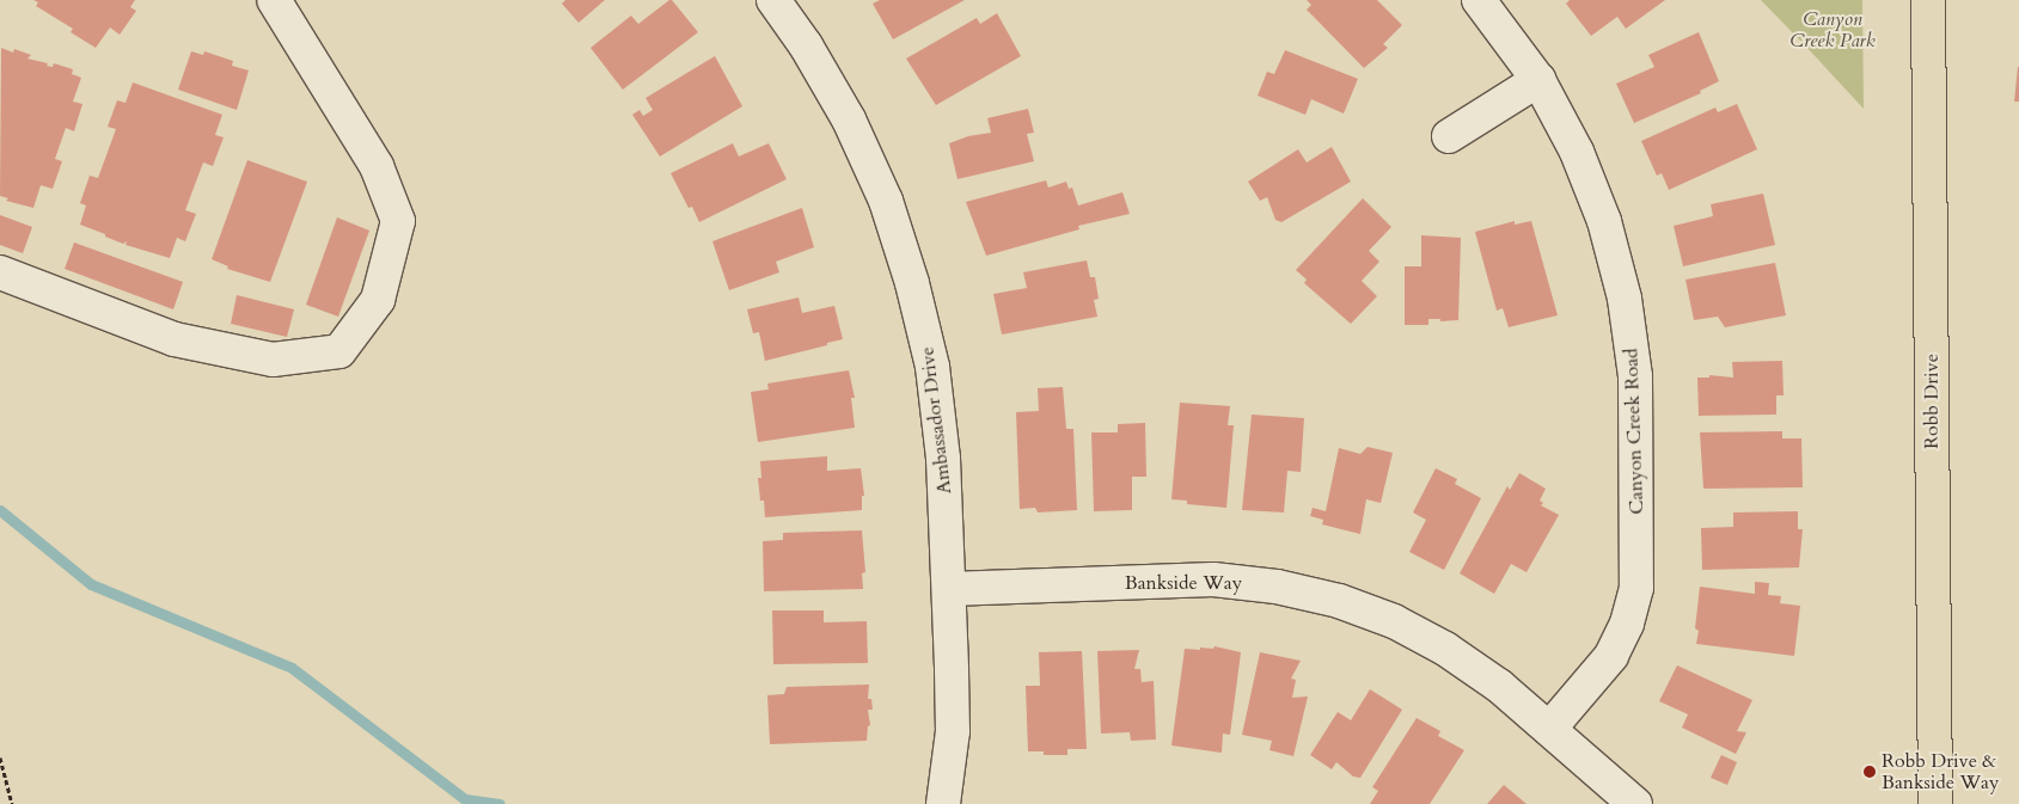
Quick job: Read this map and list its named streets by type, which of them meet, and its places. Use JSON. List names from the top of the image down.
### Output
{
  "streets": {
    "main road": ["Robb Drive"],
    "street": ["Ambassador Drive", "Canyon Creek Road", "Bankside Way"]
  },
  "crossings": [
    ["Ambassador Drive", "Bankside Way"],
    ["Canyon Creek Road", "Bankside Way"]
  ],
  "parks": ["Canyon Creek Park"],
  "places": ["Robb Drive & Bankside Way"]
}
